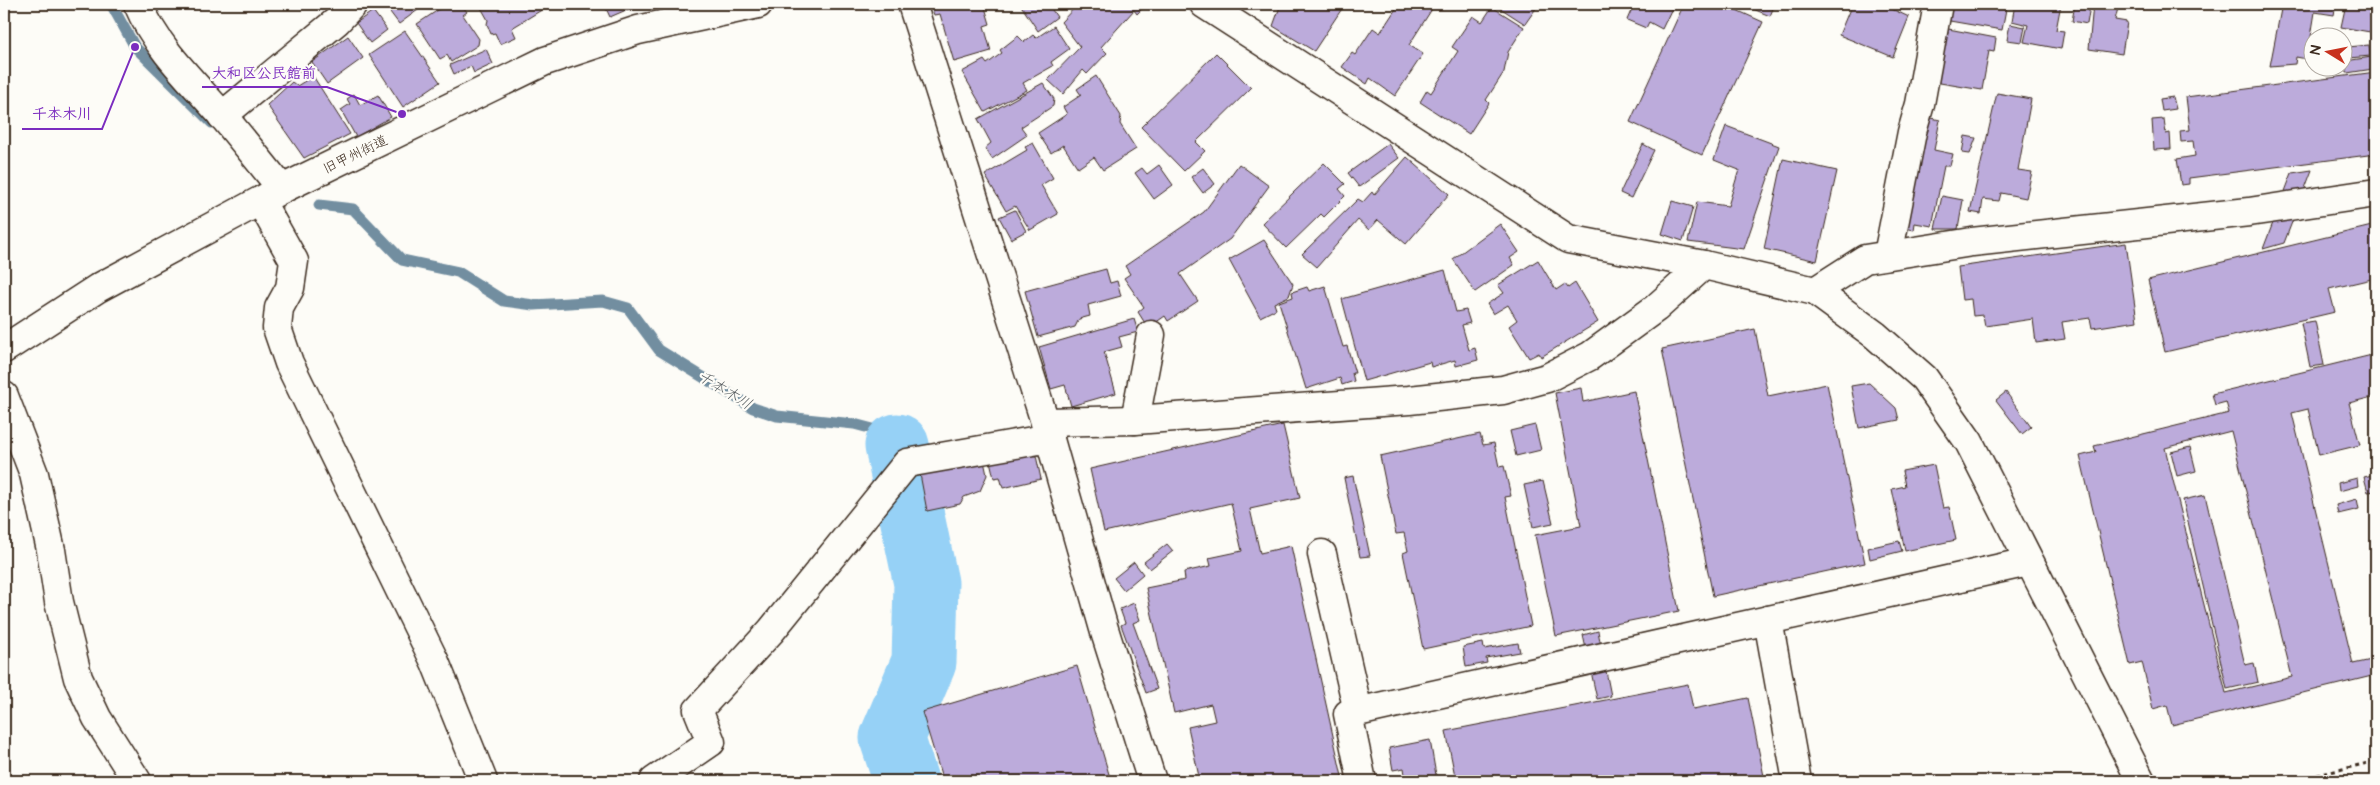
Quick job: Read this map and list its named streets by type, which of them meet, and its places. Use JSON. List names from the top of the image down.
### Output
{
  "streets": {
    "street": ["旧甲州街道"]
  },
  "water": ["千本木川"],
  "places": ["千本木川", "大和区公民館前"],
  "north": "left"
}
